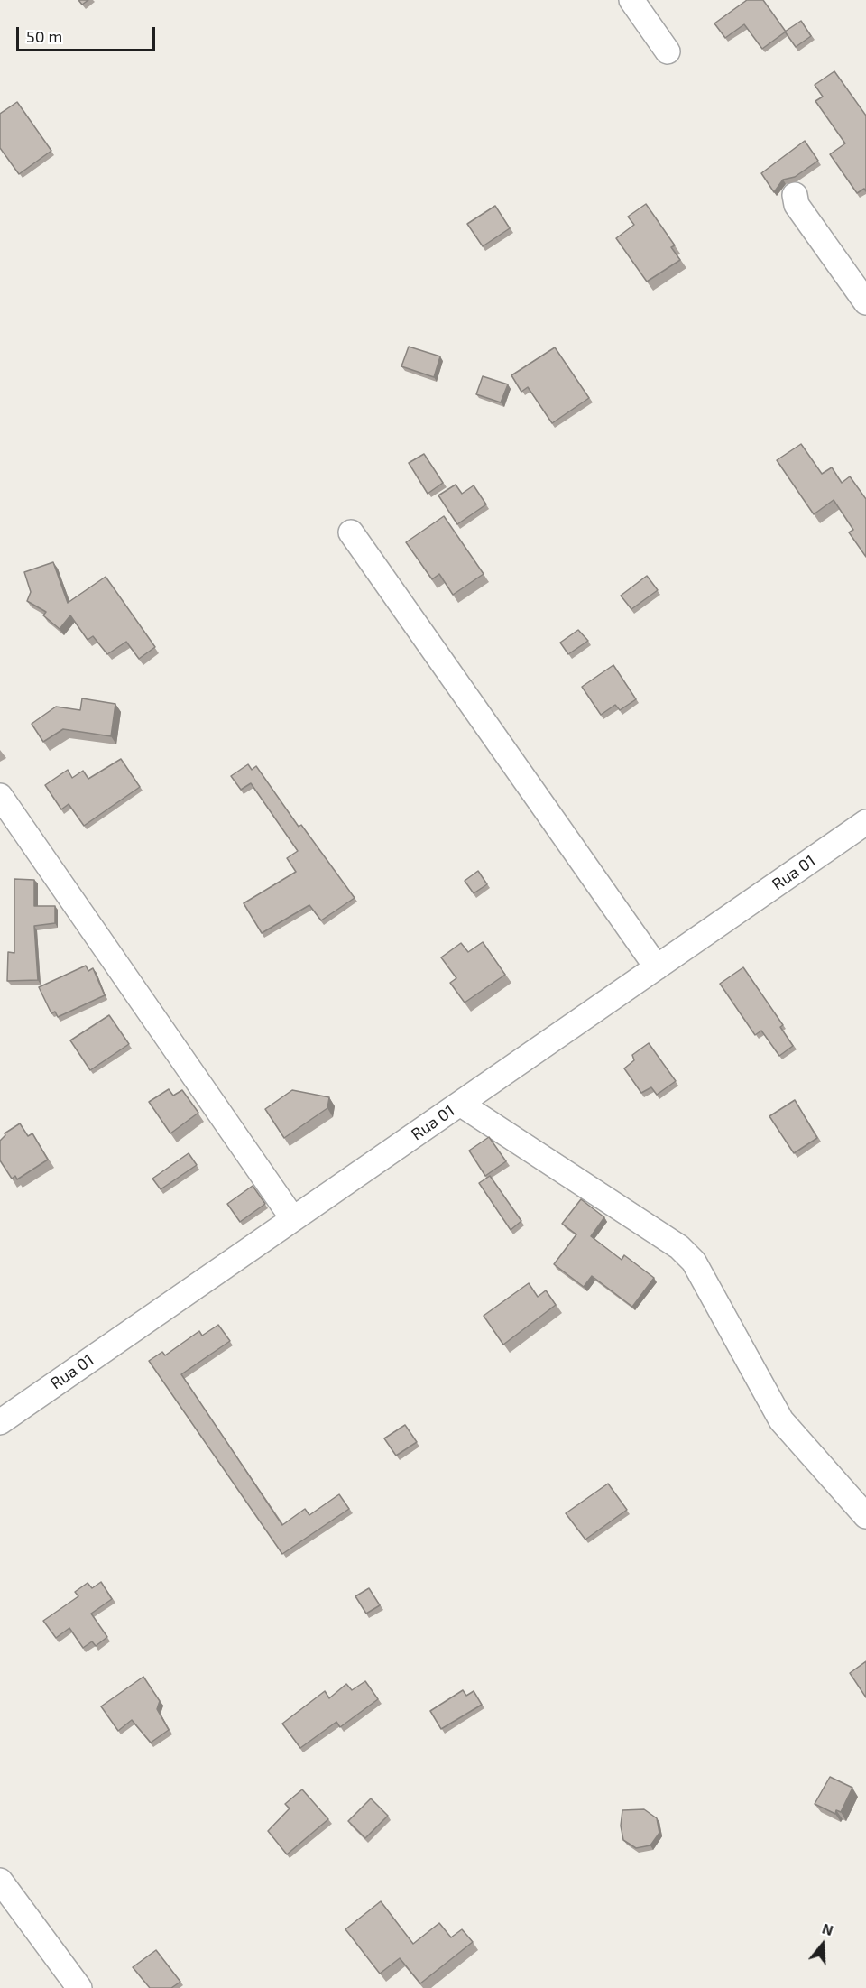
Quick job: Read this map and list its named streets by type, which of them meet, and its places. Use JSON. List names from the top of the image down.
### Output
{
  "streets": {
    "street": ["Rua 01"]
  },
  "scale_bar": "50 m",
  "north": "top"
}
